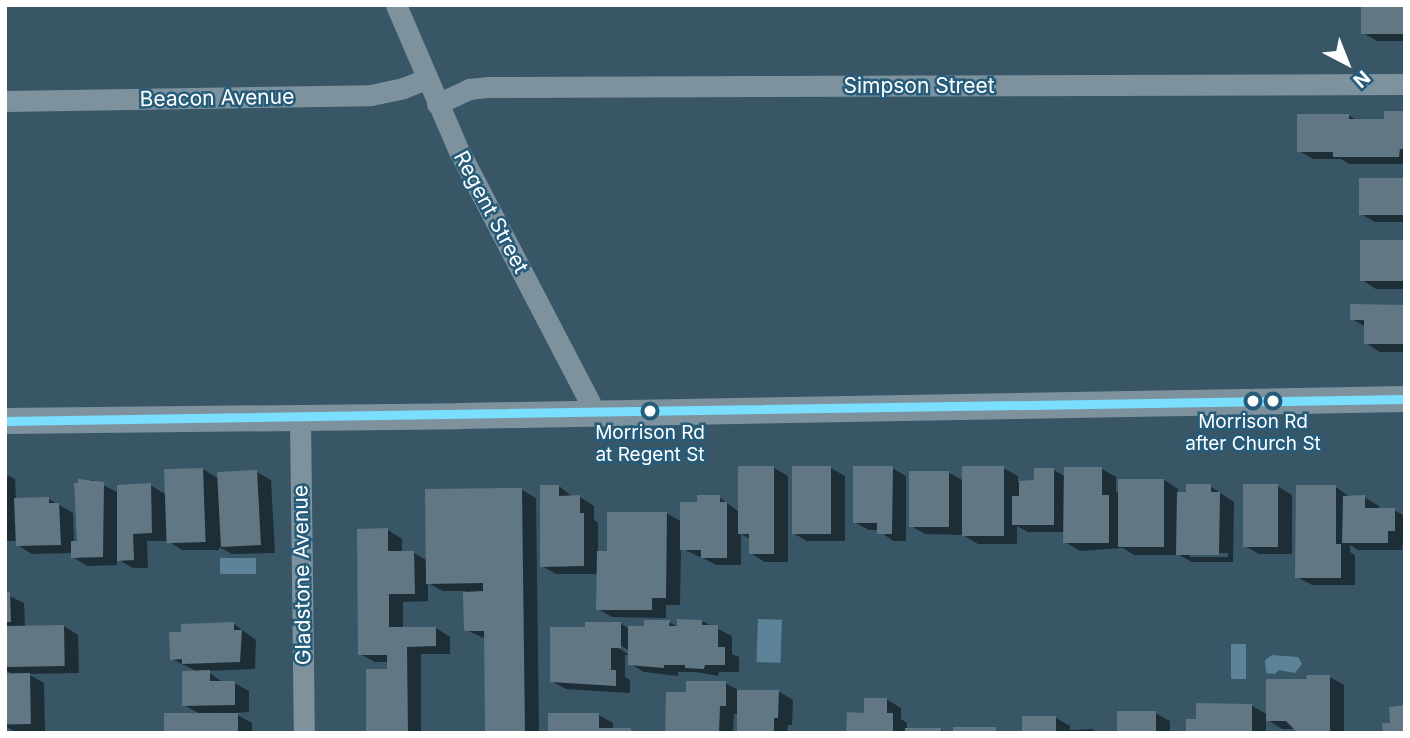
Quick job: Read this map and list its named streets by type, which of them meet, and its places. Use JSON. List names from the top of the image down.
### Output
{
  "streets": {
    "street": [
      "Simpson Street",
      "Beacon Avenue",
      "Regent Street",
      "Gladstone Avenue"
    ]
  },
  "crossings": [
    ["Simpson Street", "Regent Street"],
    ["Beacon Avenue", "Regent Street"]
  ],
  "places": ["Morrison Rd after Church St", "Morrison Rd at Regent St"],
  "north": "bottom right"
}
